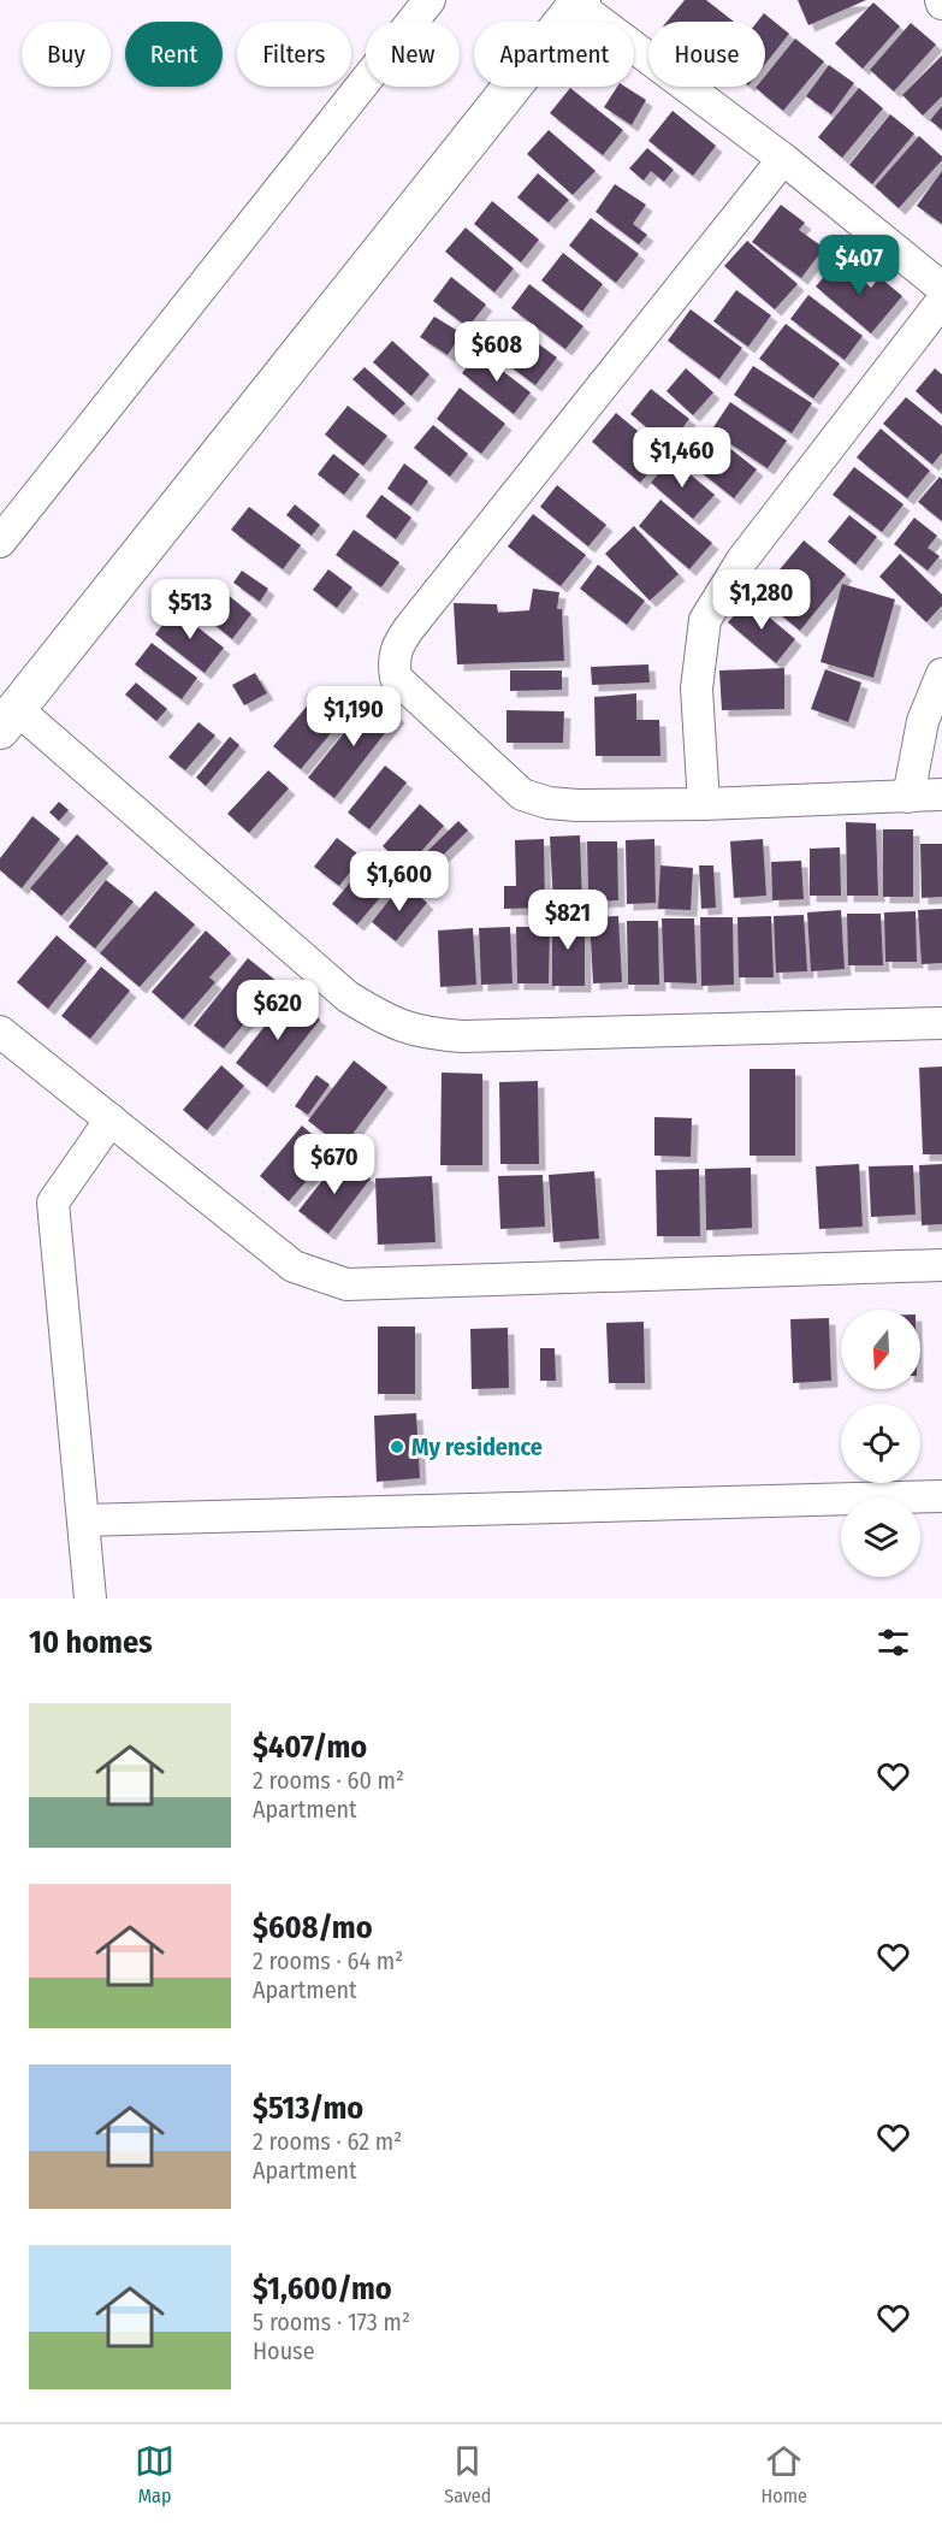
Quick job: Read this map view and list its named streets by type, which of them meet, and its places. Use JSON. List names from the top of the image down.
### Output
{
  "places": ["My residence"],
  "north": "bottom",
  "page": {
    "chip": [
      "Buy",
      "Rent",
      "Filters",
      "New",
      "Apartment",
      "House"
    ],
    "price": [
      "$407",
      "$608",
      "$1,460",
      "$1,280",
      "$513",
      "$1,190",
      "$1,600",
      "$821",
      "$620",
      "$670"
    ],
    "heading": "10 homes",
    "list": [
      {
        "name": "$407/mo",
        "note": "2 rooms · 60 m² · Apartment"
      },
      {
        "name": "$608/mo",
        "note": "2 rooms · 64 m² · Apartment"
      },
      {
        "name": "$513/mo",
        "note": "2 rooms · 62 m² · Apartment"
      },
      {
        "name": "$1,600/mo",
        "note": "5 rooms · 173 m² · House"
      }
    ],
    "tabs": ["Map", "Saved", "Home"]
  }
}
